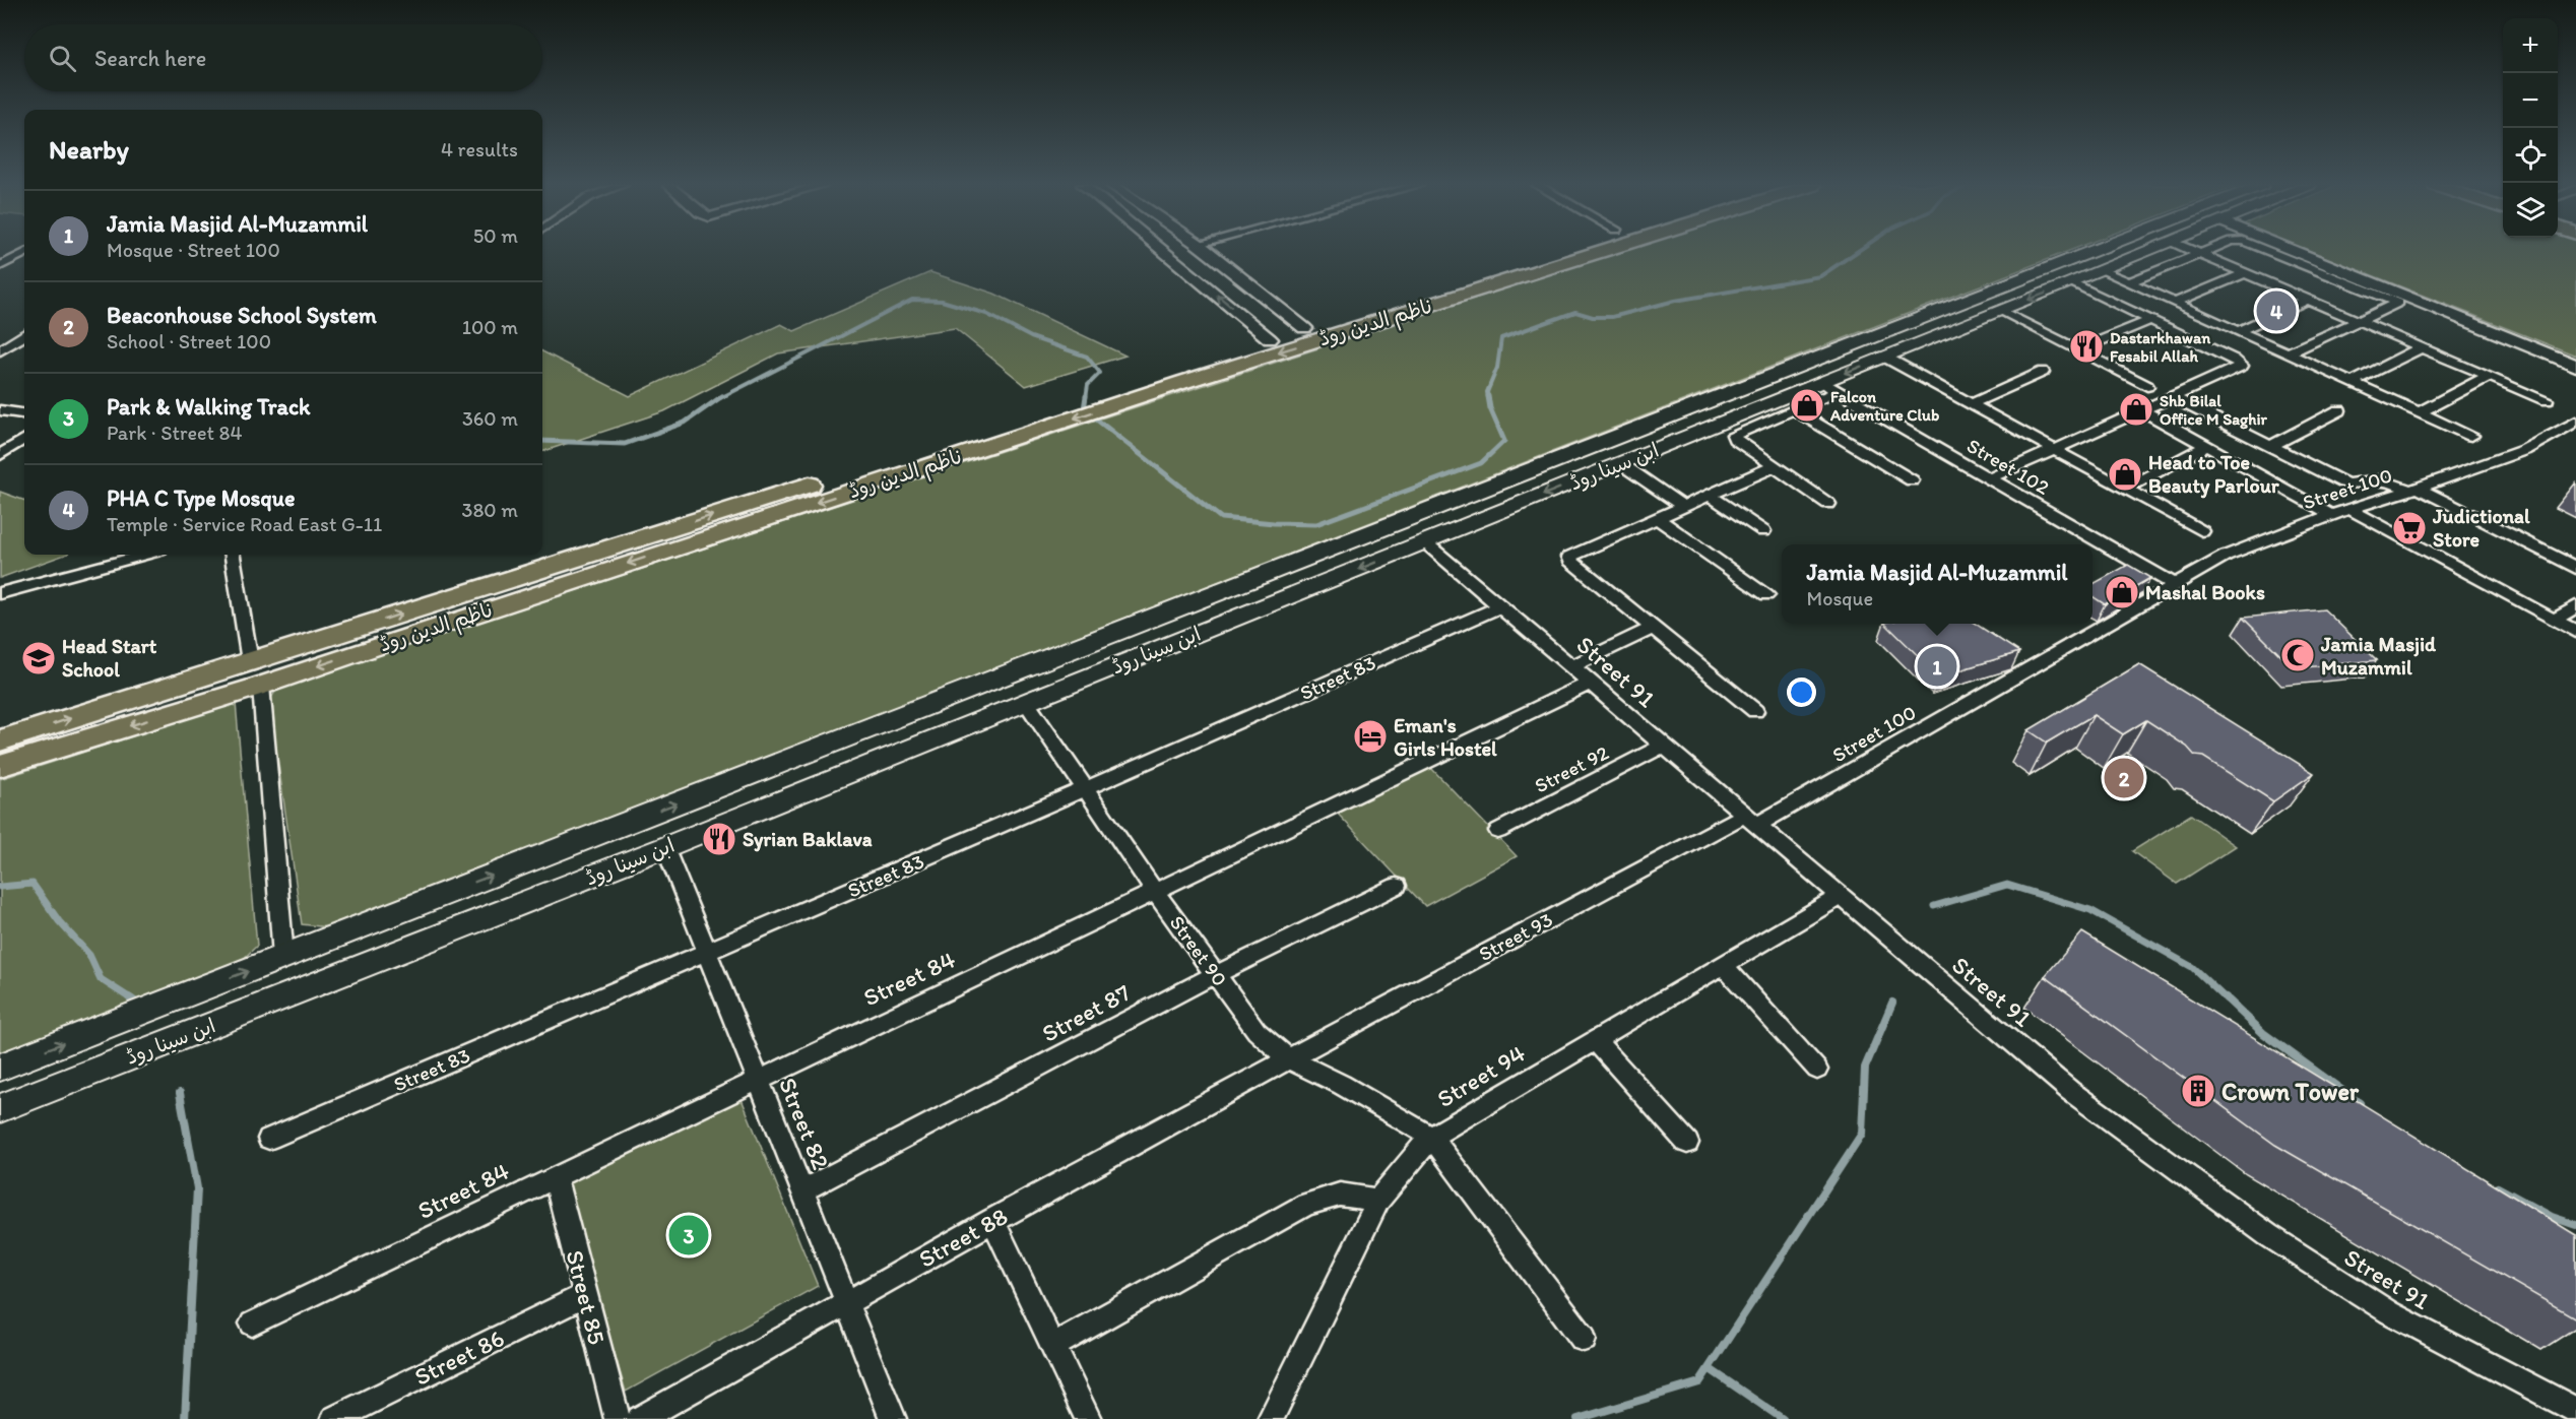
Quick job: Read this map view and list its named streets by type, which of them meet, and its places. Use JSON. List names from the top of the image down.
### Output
{
  "streets": {
    "main road": ["ناظم الدین روڈ", "ابن سینا روڈ"],
    "street": [
      "Street 102",
      "Street 100",
      "Street 91",
      "Street 83",
      "Street 92",
      "Street 93",
      "Street 90",
      "Street 84",
      "Street 87",
      "Street 94",
      "Street 82",
      "Street 88",
      "Street 85",
      "Street 86"
    ]
  },
  "crossings": [
    ["ابن سینا روڈ", "Street 102"],
    ["ابن سینا روڈ", "Street 91"],
    ["ابن سینا روڈ", "Street 90"],
    ["ابن سینا روڈ", "Street 82"],
    ["Street 102", "Street 100"],
    ["Street 100", "Street 91"],
    ["Street 100", "Street 93"],
    ["Street 91", "Street 83"],
    ["Street 91", "Street 92"],
    ["Street 91", "Street 93"],
    ["Street 91", "Street 84"],
    ["Street 91", "Street 94"],
    ["Street 83", "Street 90"],
    ["Street 83", "Street 82"],
    ["Street 93", "Street 90"],
    ["Street 93", "Street 88"],
    ["Street 90", "Street 84"],
    ["Street 90", "Street 87"],
    ["Street 90", "Street 94"],
    ["Street 90", "Street 88"],
    ["Street 84", "Street 82"],
    ["Street 84", "Street 85"],
    ["Street 87", "Street 82"],
    ["Street 82", "Street 88"],
    ["Street 85", "Street 86"]
  ],
  "places": {
    "restaurant": ["Dastarkhawan Fesabil Allah", "Syrian Baklava"],
    "shop": [
      "Falcon Adventure Club",
      "Shb Bilal Office M Saghir",
      "Head to Toe Beauty Parlour",
      "Mashal Books"
    ],
    "supermarket": ["Judictional Store"],
    "mosque": ["Jamia Masjid Muzammil"],
    "school or university": ["Head Start School"],
    "hotel": ["Eman's Girls Hostel"],
    "building": ["Crown Tower"]
  },
  "page": {
    "map_buttons": ["+", "−"],
    "search": "Search here",
    "heading": ["Nearby", "4 results"],
    "list": [
      {
        "mark": "1",
        "name": "Jamia Masjid Al-Muzammil",
        "note": "Mosque · Street 100",
        "value": "50 m"
      },
      {
        "mark": "2",
        "name": "Beaconhouse School System",
        "note": "School · Street 100",
        "value": "100 m"
      },
      {
        "mark": "3",
        "name": "Park & Walking Track",
        "note": "Park · Street 84",
        "value": "360 m"
      },
      {
        "mark": "4",
        "name": "PHA C Type Mosque",
        "note": "Temple · Service Road East G-11",
        "value": "380 m"
      }
    ],
    "pins": [
      "4",
      "1",
      "2",
      "3"
    ],
    "popup": ["Jamia Masjid Al-Muzammil", "Mosque"]
  }
}
